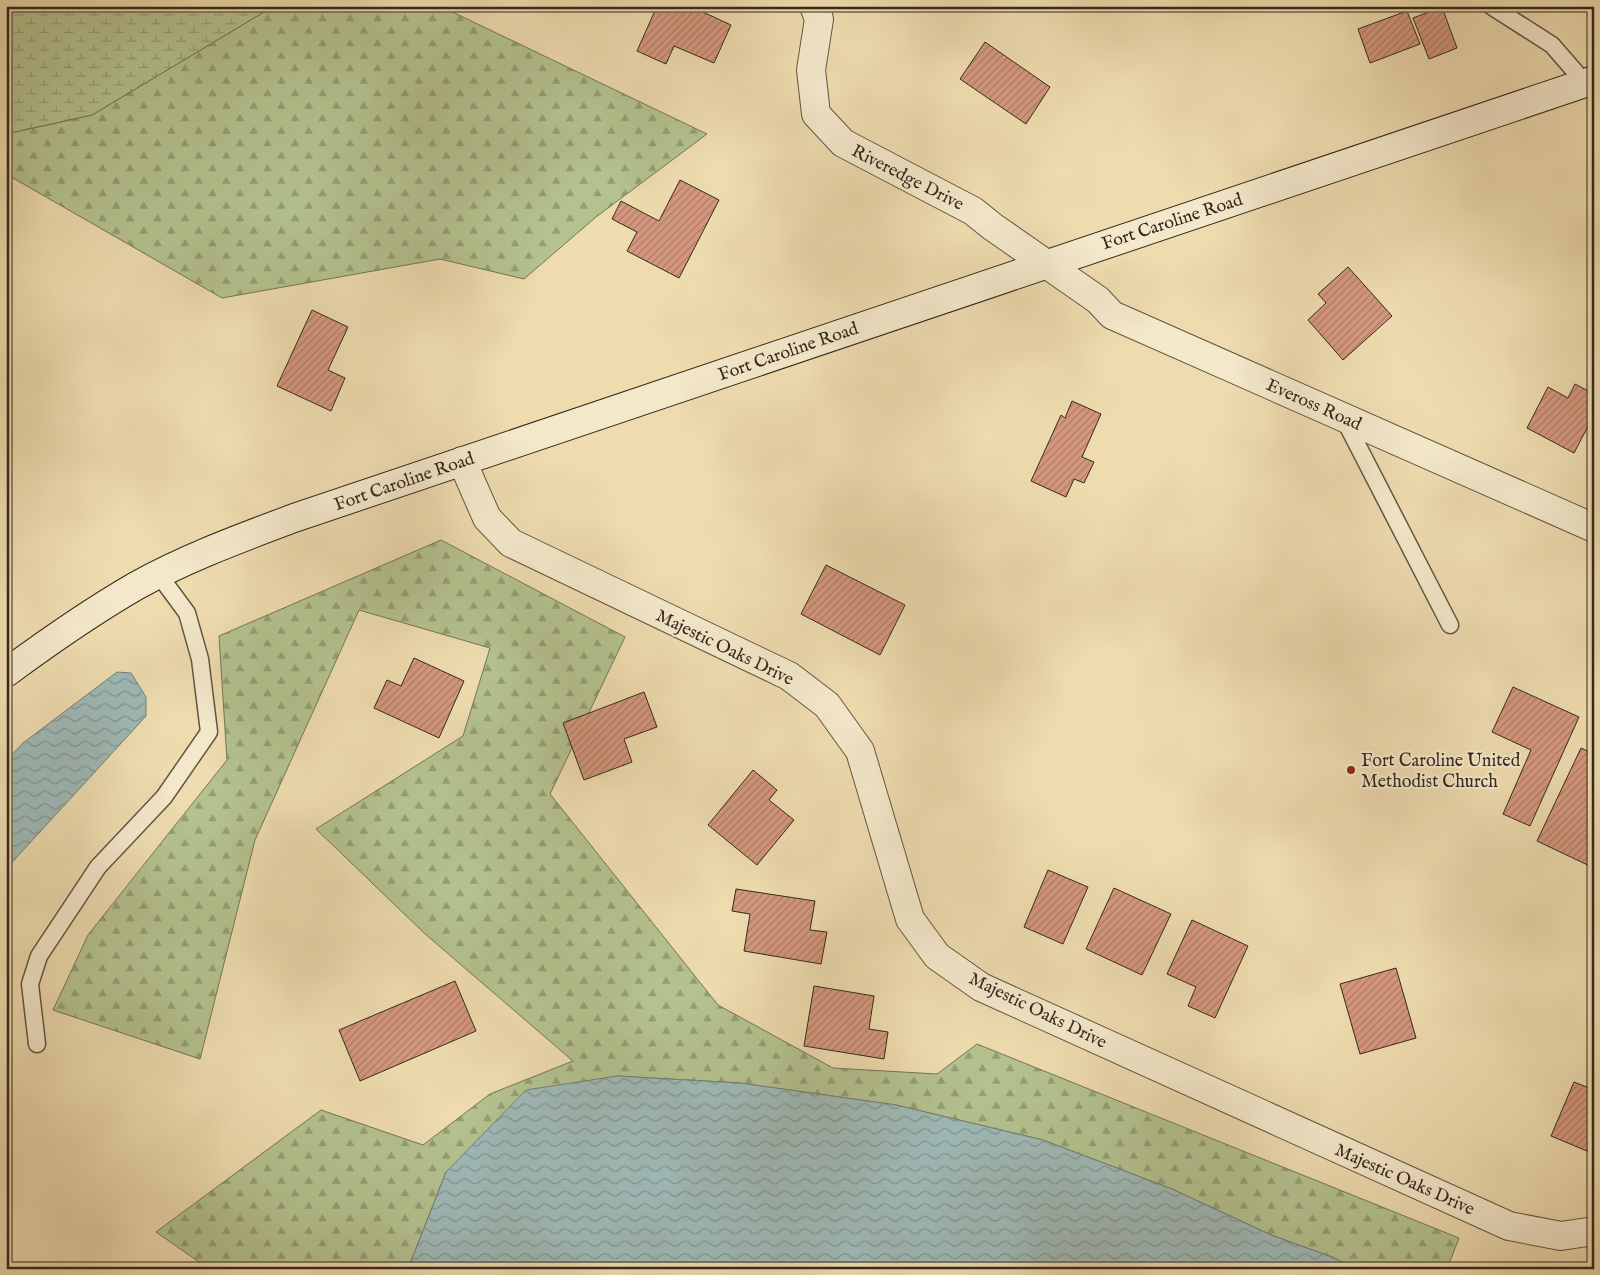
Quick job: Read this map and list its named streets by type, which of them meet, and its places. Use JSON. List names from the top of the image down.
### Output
{
  "streets": {
    "street": [
      "Riveredge Drive",
      "Fort Caroline Road",
      "Eveross Road",
      "Majestic Oaks Drive"
    ]
  },
  "crossings": [
    ["Riveredge Drive", "Fort Caroline Road"],
    ["Riveredge Drive", "Eveross Road"],
    ["Fort Caroline Road", "Eveross Road"],
    ["Fort Caroline Road", "Majestic Oaks Drive"]
  ],
  "places": ["Fort Caroline United Methodist Church"]
}
